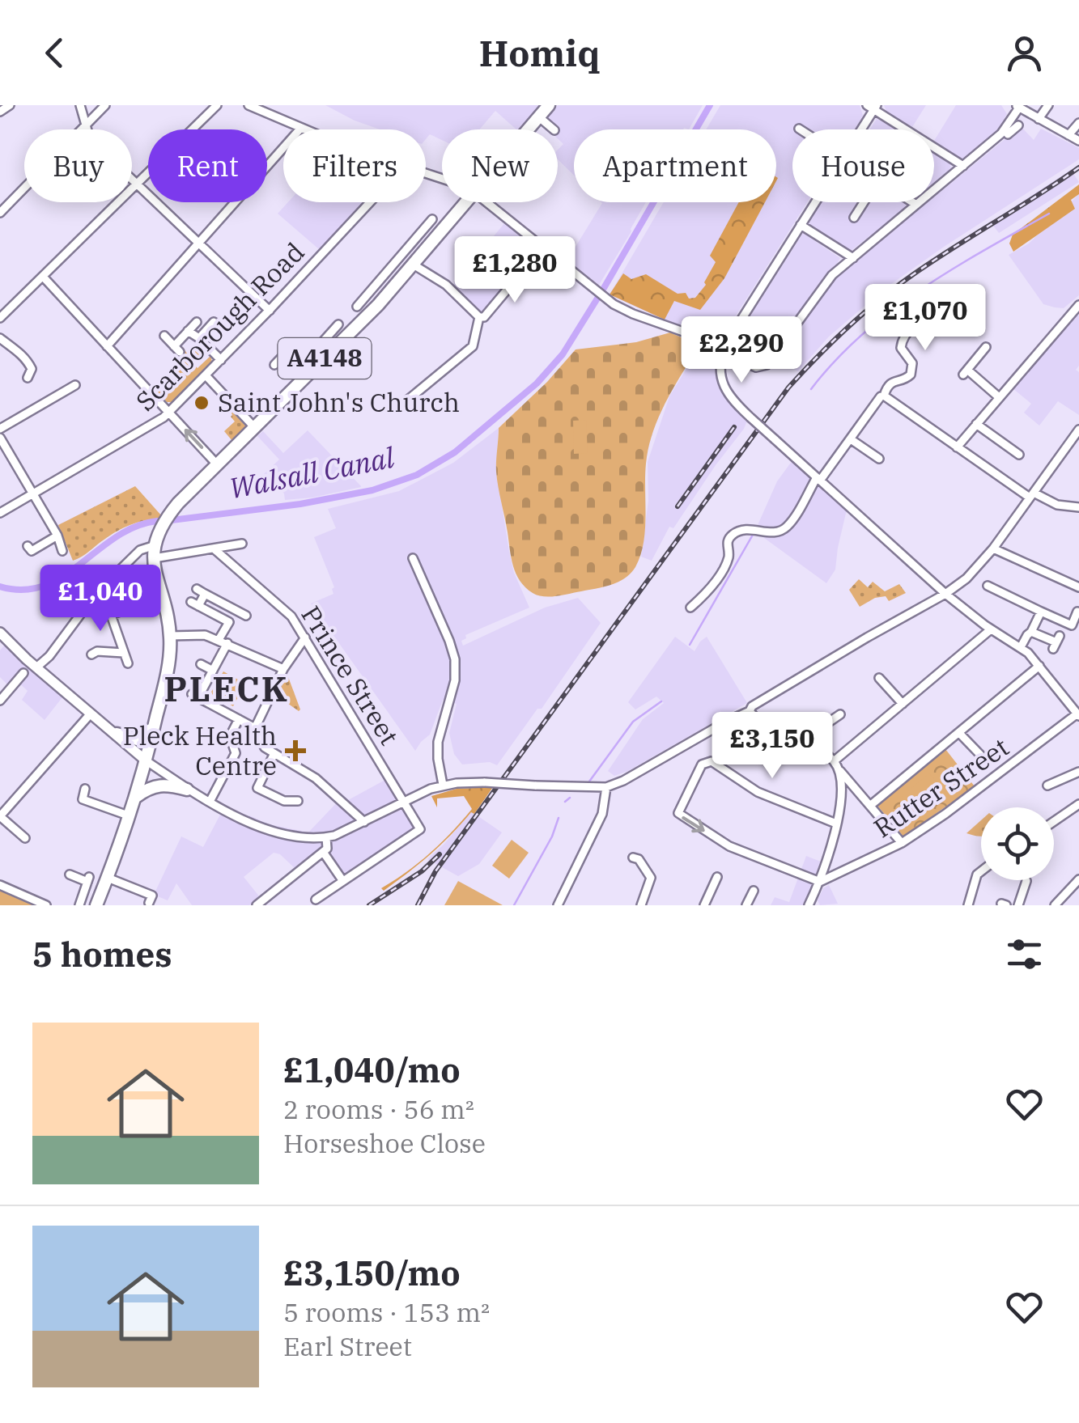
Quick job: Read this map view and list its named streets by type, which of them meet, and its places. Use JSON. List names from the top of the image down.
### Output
{
  "streets": {
    "highway": ["A4148"],
    "street": ["Scarborough Road", "Prince Street", "Rutter Street"]
  },
  "districts": ["PLECK"],
  "water": ["Walsall Canal"],
  "places": {
    "other": ["Saint John's Church"],
    "health": ["Pleck Health Centre"]
  },
  "page": {
    "header": "Homiq",
    "chip": [
      "Buy",
      "Rent",
      "Filters",
      "New",
      "Apartment",
      "House"
    ],
    "price": [
      "£1,280",
      "£1,070",
      "£2,290",
      "£1,040",
      "£3,150"
    ],
    "heading": "5 homes",
    "list": [
      {
        "name": "£1,040/mo",
        "note": "2 rooms · 56 m² · Horseshoe Close"
      },
      {
        "name": "£3,150/mo",
        "note": "5 rooms · 153 m² · Earl Street"
      }
    ]
  }
}
